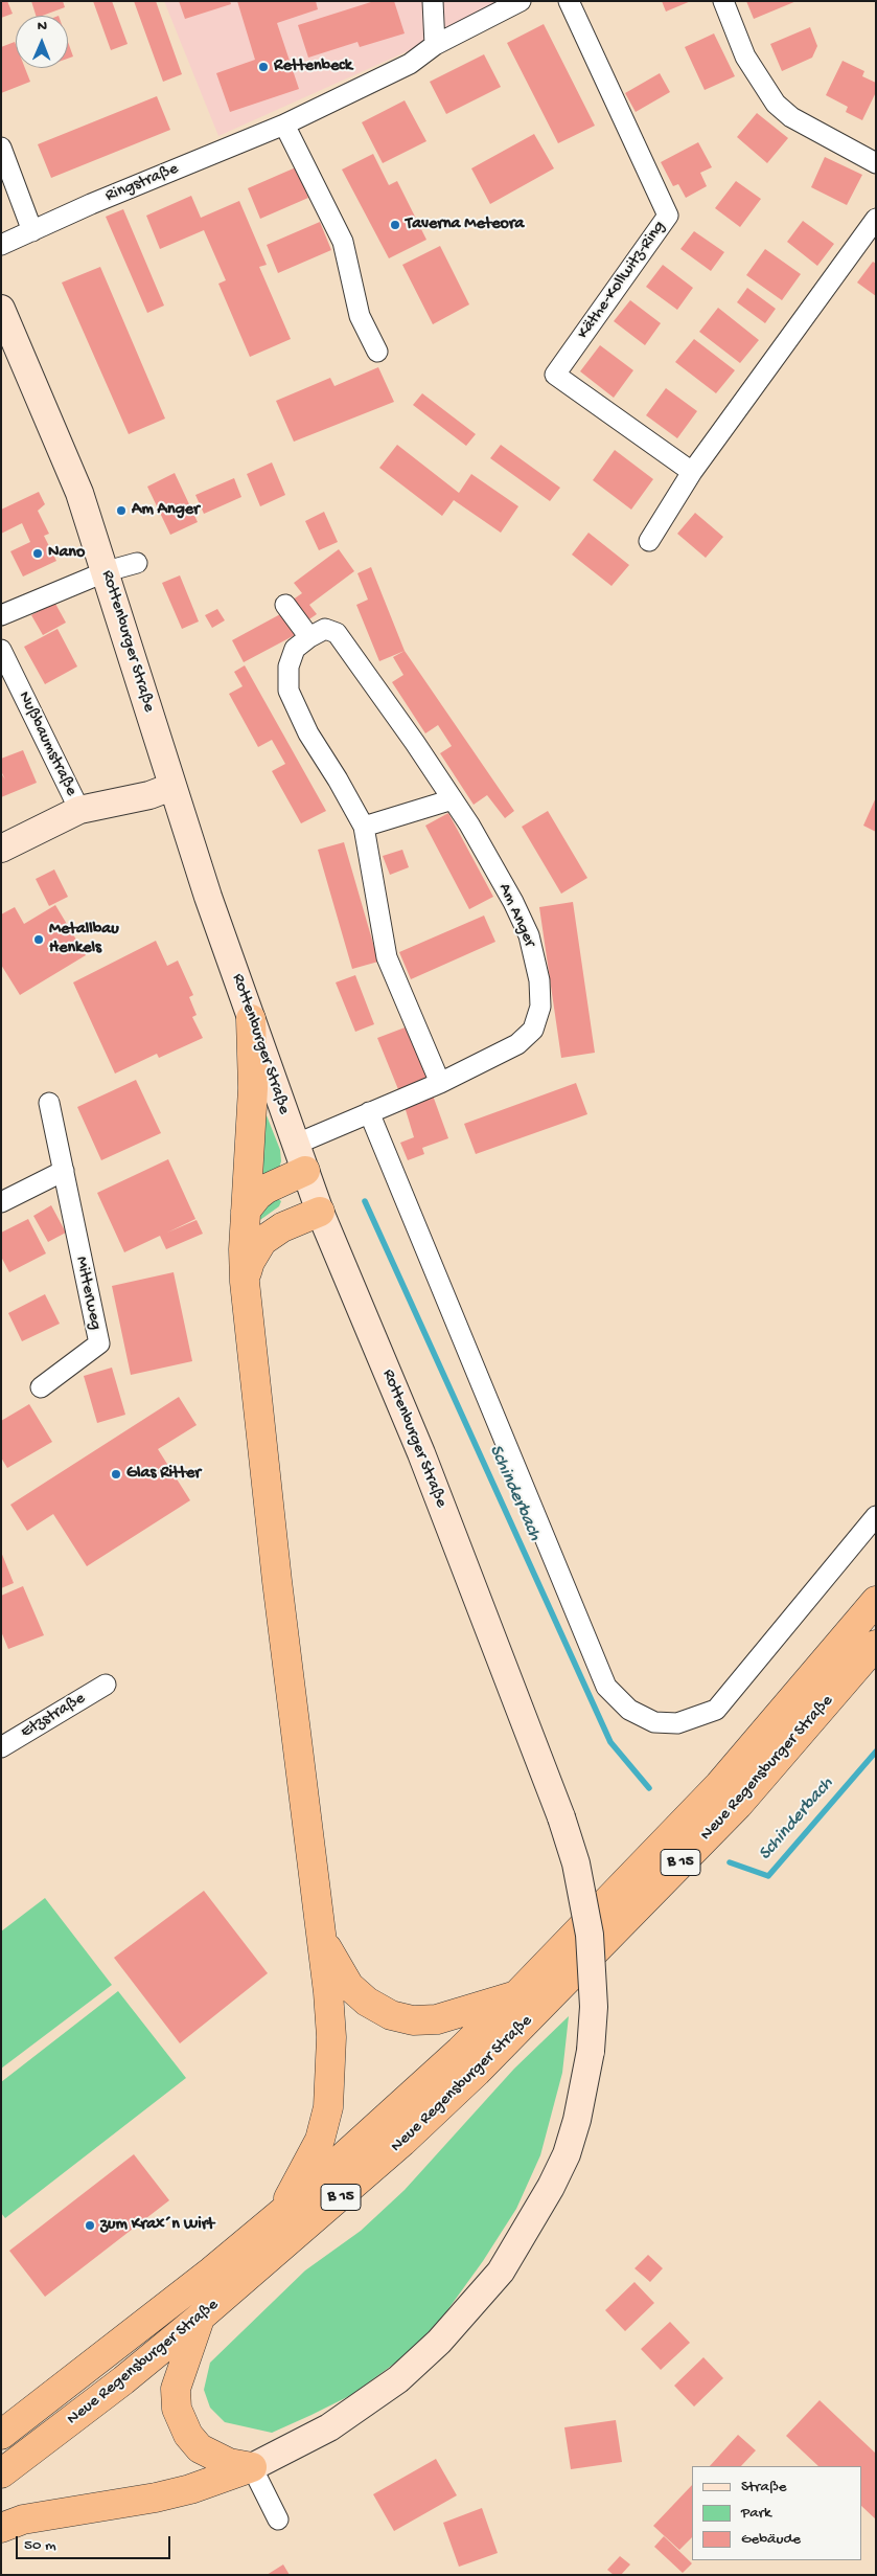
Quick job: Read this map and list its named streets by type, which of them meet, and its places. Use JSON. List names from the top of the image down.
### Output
{
  "streets": {
    "highway": ["Neue Regensburger Straße", "B 15"],
    "street": [
      "Ringstraße",
      "Käthe-Kollwitz-Ring",
      "Rottenburger Straße",
      "Nußbaumstraße",
      "Am Anger",
      "Mitterweg",
      "Etzstraße"
    ]
  },
  "crossings": [
    ["Rottenburger Straße", "Am Anger"]
  ],
  "water": ["Schinderbach"],
  "places": [
    "Rettenbeck",
    "Taverna Meteora",
    "Am Anger",
    "Nano",
    "Metallbau Henkels",
    "Glas Ritter",
    "zum Krax´n Wirt"
  ],
  "legend": ["Straße", "Park", "Gebäude"],
  "scale_bar": "50 m",
  "north": "top"
}
